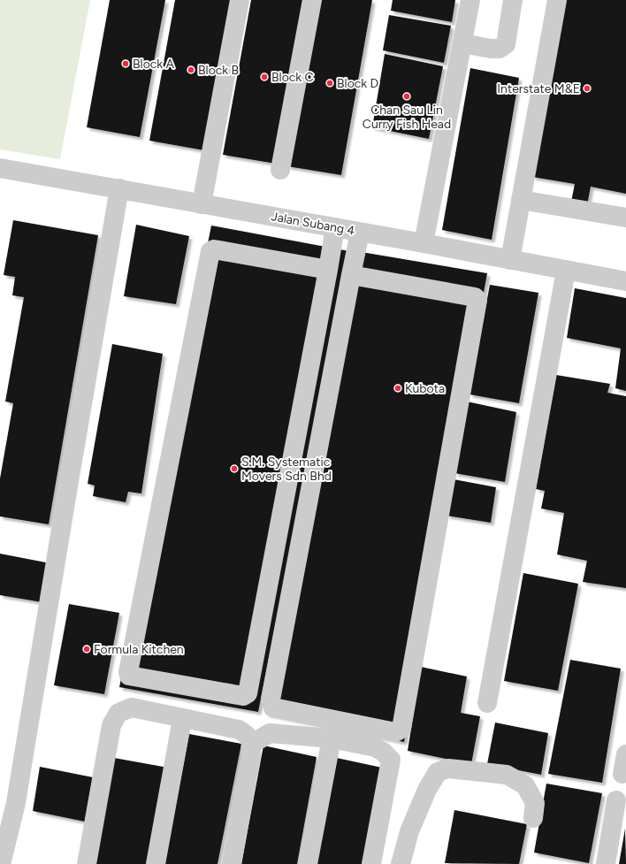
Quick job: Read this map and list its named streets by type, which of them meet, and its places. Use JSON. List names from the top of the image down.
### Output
{
  "streets": {
    "street": ["Jalan Subang 4"]
  },
  "places": [
    "Block A",
    "Block B",
    "Block C",
    "Block D",
    "Interstate M&E",
    "Chan Sau Lin Curry Fish Head",
    "Kubota",
    "S.M. Systematic Movers Sdn Bhd",
    "Formula Kitchen"
  ]
}
